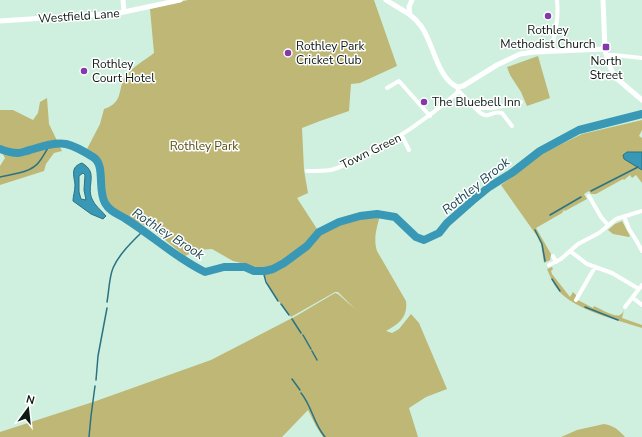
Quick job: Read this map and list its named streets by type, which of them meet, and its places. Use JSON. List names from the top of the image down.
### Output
{
  "streets": {
    "street": ["Westfield Lane", "Town Green"]
  },
  "water": ["Rothley Brook"],
  "parks": ["Rothley Park"],
  "places": {
    "other": [
      "Rothley Methodist Church",
      "Rothley Park Cricket Club",
      "Rothley Court Hotel",
      "The Bluebell Inn"
    ],
    "transit": ["North Street"]
  },
  "north": "top"
}
